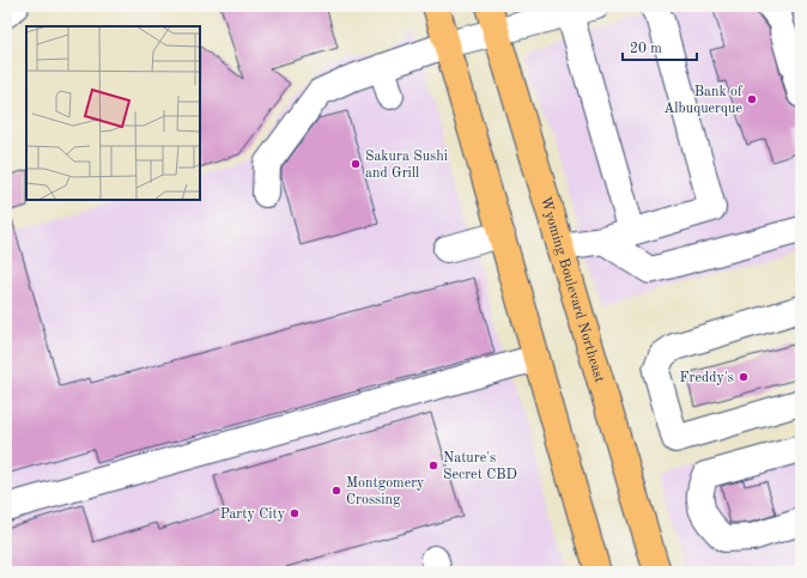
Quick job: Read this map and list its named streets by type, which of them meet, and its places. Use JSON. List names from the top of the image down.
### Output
{
  "streets": {
    "main road": ["Wyoming Boulevard Northeast"]
  },
  "places": [
    "Bank of Albuquerque",
    "Sakura Sushi and Grill",
    "Freddy's",
    "Nature's Secret CBD",
    "Montgomery Crossing",
    "Party City"
  ],
  "scale_bar": "20 m"
}
